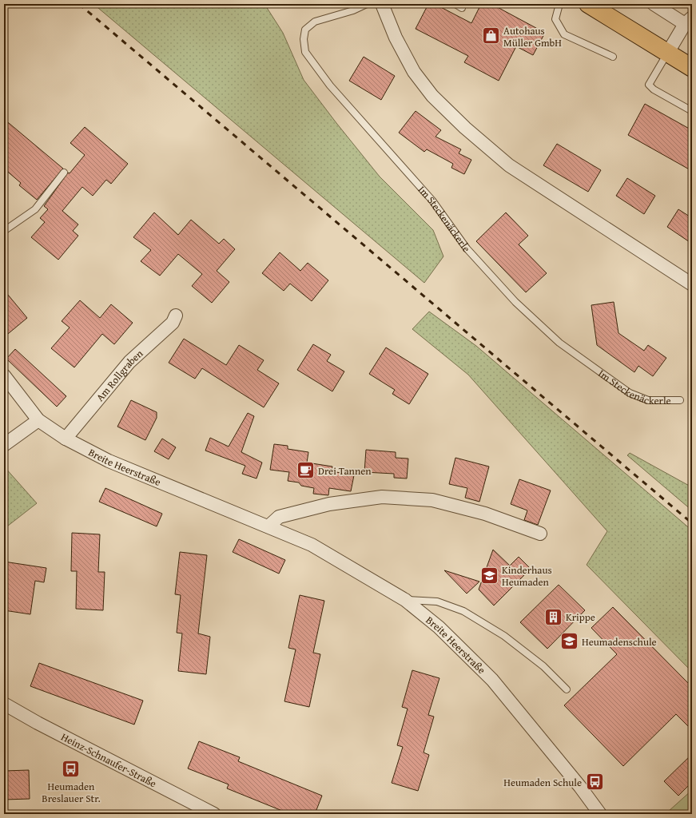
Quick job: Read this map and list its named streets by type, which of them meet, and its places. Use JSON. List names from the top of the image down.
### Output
{
  "streets": {
    "street": ["Am Rollgraben", "Breite Heerstraße", "Heinz-Schnaufer-Straße"],
    "lane": ["Im Steckenäckerle"]
  },
  "crossings": [
    ["Am Rollgraben", "Breite Heerstraße"]
  ],
  "places": {
    "shop": ["Autohaus Müller GmbH"],
    "cafe": ["Drei Tannen"],
    "school or university": ["Kinderhaus Heumaden", "Heumadenschule"],
    "building": ["Krippe"],
    "bus stop": ["Heumaden Breslauer Str.", "Heumaden Schule"]
  }
}
